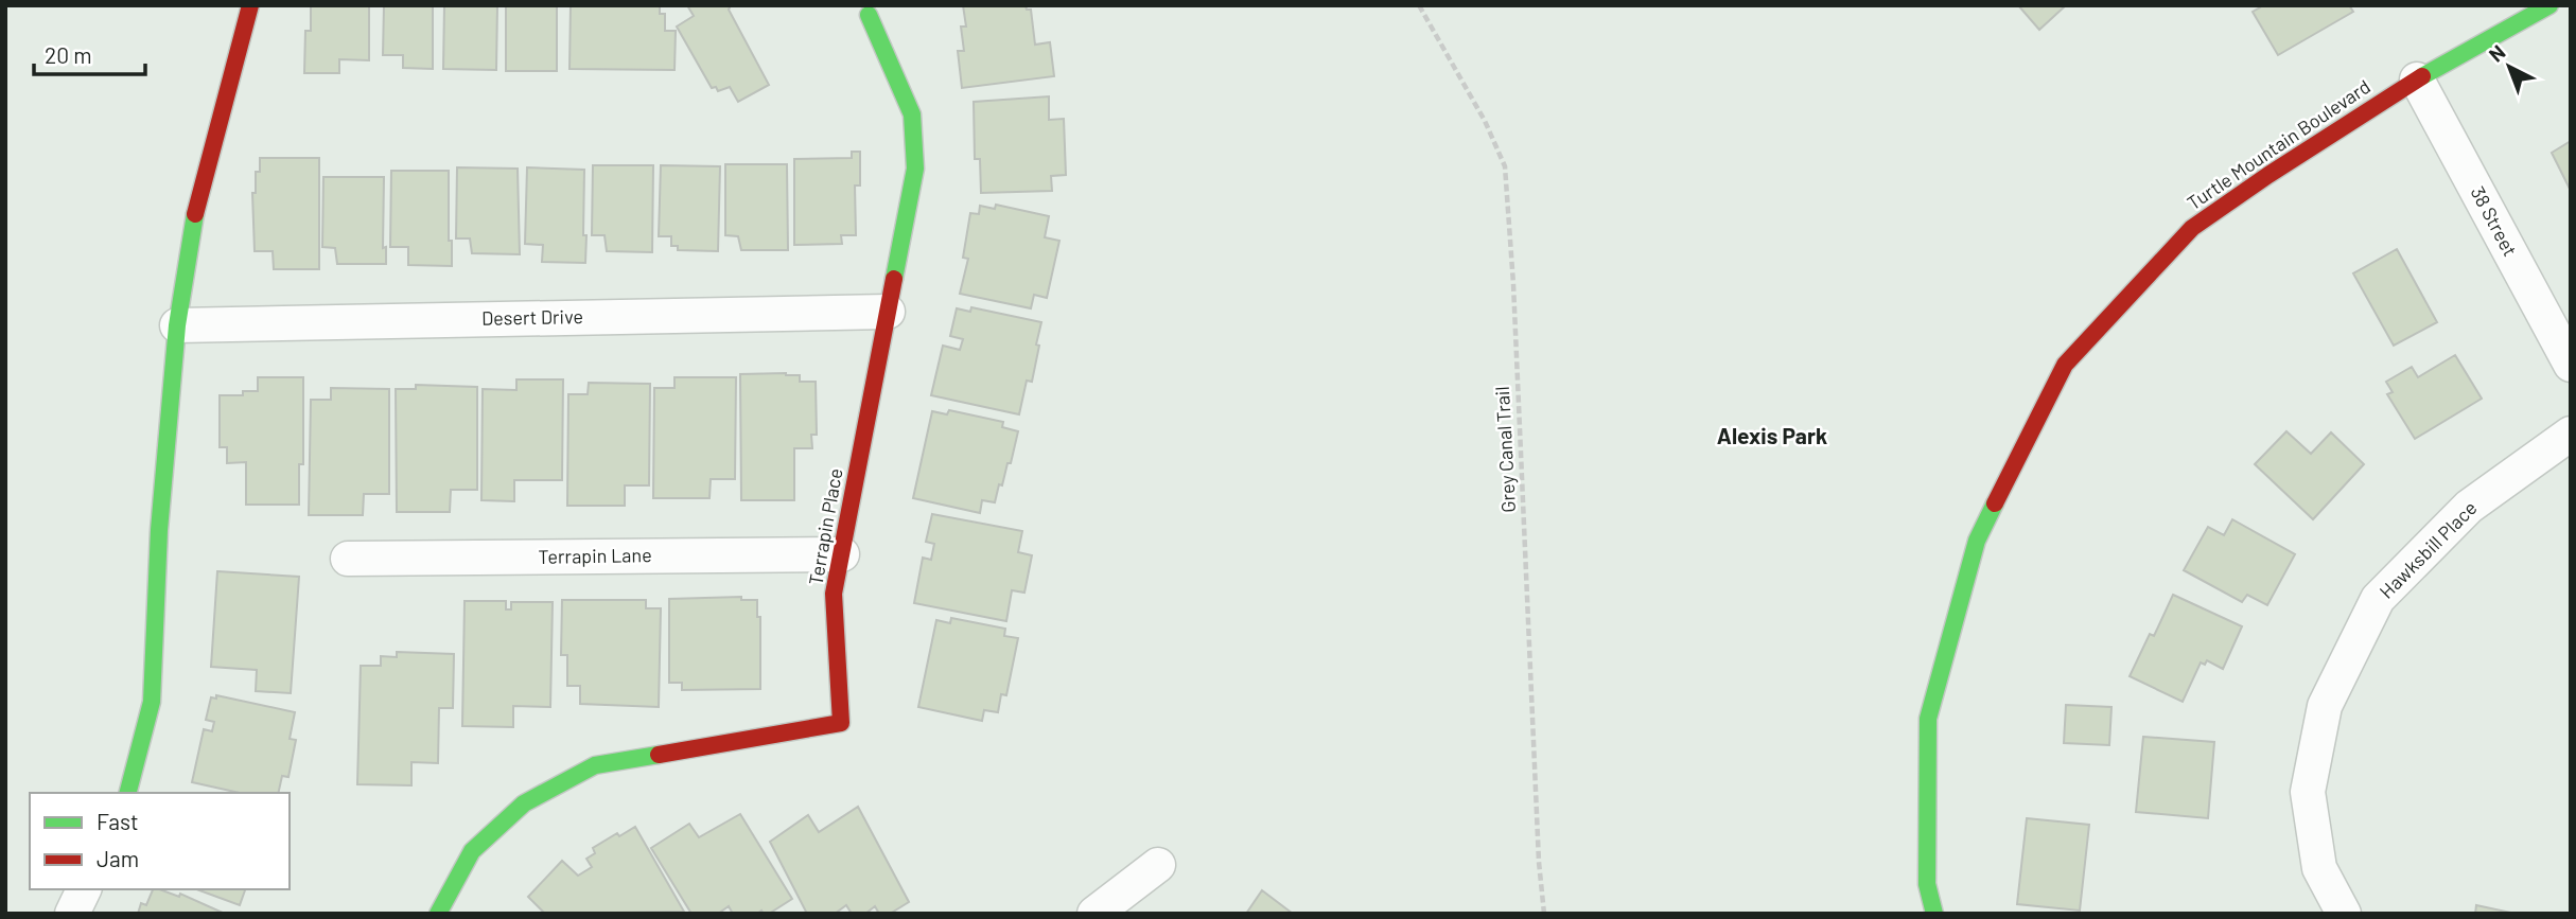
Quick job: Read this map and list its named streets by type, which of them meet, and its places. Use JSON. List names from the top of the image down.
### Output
{
  "streets": {
    "street": [
      "Turtle Mountain Boulevard",
      "38 Street",
      "Desert Drive",
      "Terrapin Place",
      "Hawksbill Place",
      "Terrapin Lane"
    ],
    "path": ["Grey Canal Trail"]
  },
  "crossings": [
    ["Turtle Mountain Boulevard", "38 Street"],
    ["Desert Drive", "Terrapin Place"],
    ["Terrapin Place", "Terrapin Lane"]
  ],
  "districts": ["Alexis Park"],
  "legend": ["Fast", "Jam"],
  "scale_bar": "20 m",
  "north": "top left"
}
